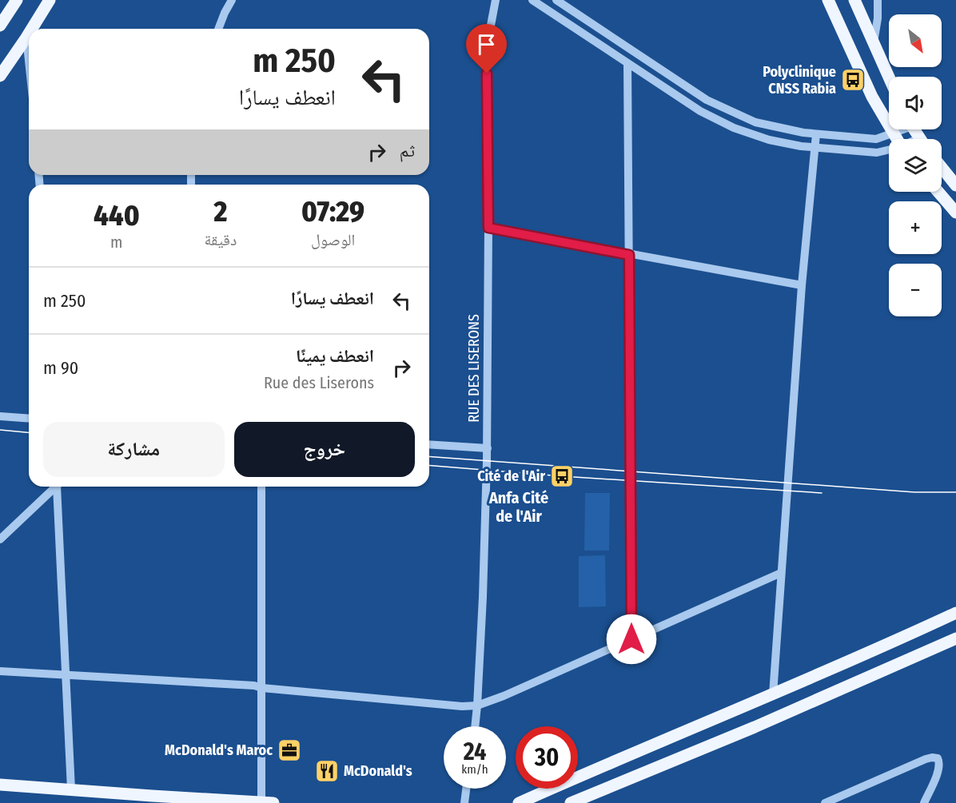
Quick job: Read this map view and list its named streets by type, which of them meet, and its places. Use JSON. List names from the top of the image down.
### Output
{
  "streets": {
    "street": ["RUE DES LISERONS"]
  },
  "districts": ["Anfa Cité de l'Air"],
  "places": {
    "bus stop": ["Polyclinique CNSS Rabia", "Cité de l'Air"],
    "office": ["McDonald's Maroc"],
    "restaurant": ["McDonald's"]
  },
  "north": "bottom right",
  "page": {
    "map_buttons": ["+", "−"],
    "turn": ["250 m", "انعطف يسارًا"],
    "then": "ثم",
    "eta": [
      "07:29",
      "الوصول",
      "2",
      "دقيقة",
      "440",
      "m"
    ],
    "list": [
      {
        "name": "انعطف يسارًا",
        "value": "250 m"
      },
      {
        "name": "انعطف يمينًا",
        "note": "Rue des Liserons",
        "value": "90 m"
      }
    ],
    "buttons": ["خروج", "مشاركة"],
    "speed": "24 km/h",
    "limit": "30"
  }
}
